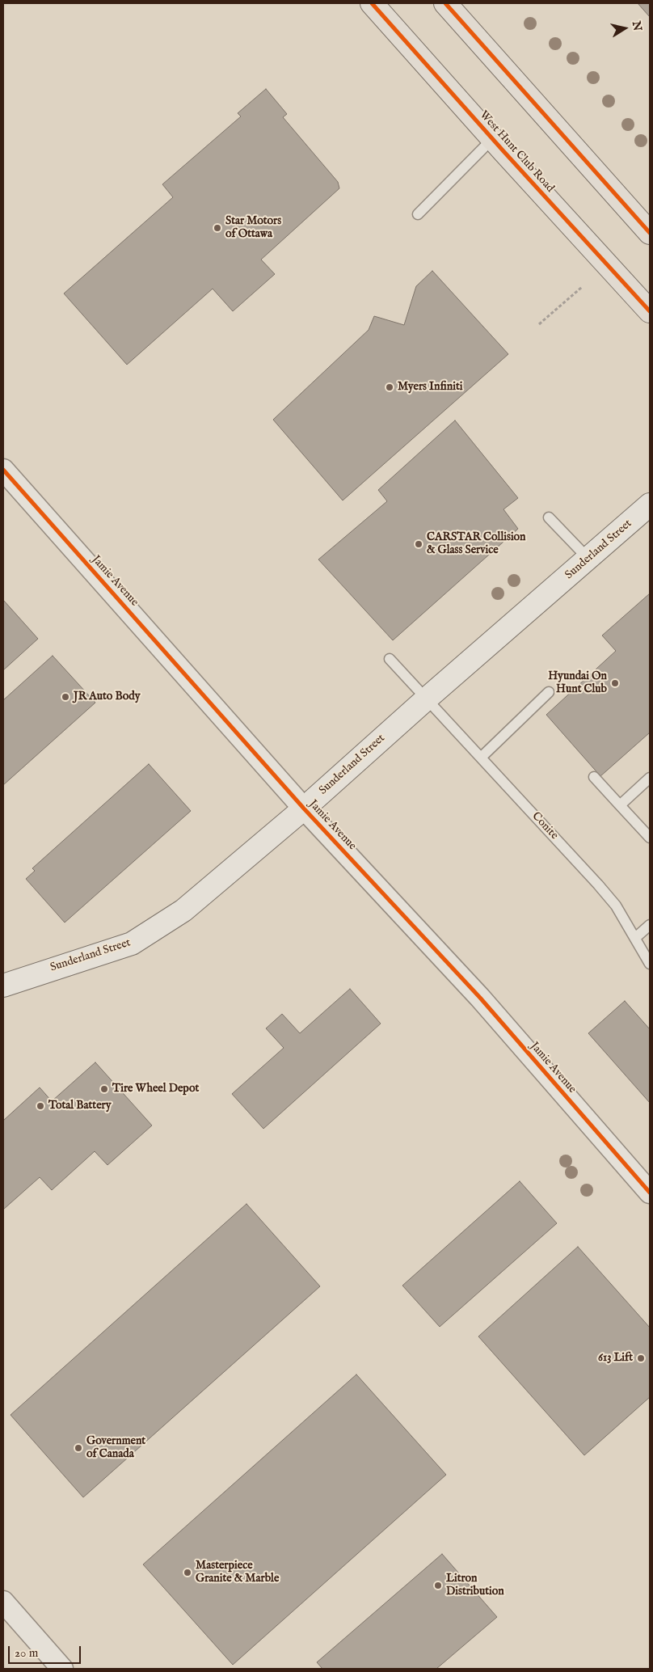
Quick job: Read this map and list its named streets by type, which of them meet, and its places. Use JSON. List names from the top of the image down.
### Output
{
  "streets": {
    "main road": ["West Hunt Club Road"],
    "street": ["Sunderland Street", "Jamie Avenue"],
    "lane": ["Conite"]
  },
  "crossings": [
    ["Sunderland Street", "Jamie Avenue"],
    ["Sunderland Street", "Conite"]
  ],
  "places": [
    "Star Motors of Ottawa",
    "Myers Infiniti",
    "CARSTAR Collision & Glass Service",
    "Hyundai On Hunt Club",
    "JR Auto Body",
    "Tire Wheel Depot",
    "Total Battery",
    "613 Lift",
    "Government of Canada",
    "Masterpiece Granite & Marble",
    "Litron Distribution"
  ],
  "scale_bar": "20 m",
  "north": "right"
}
